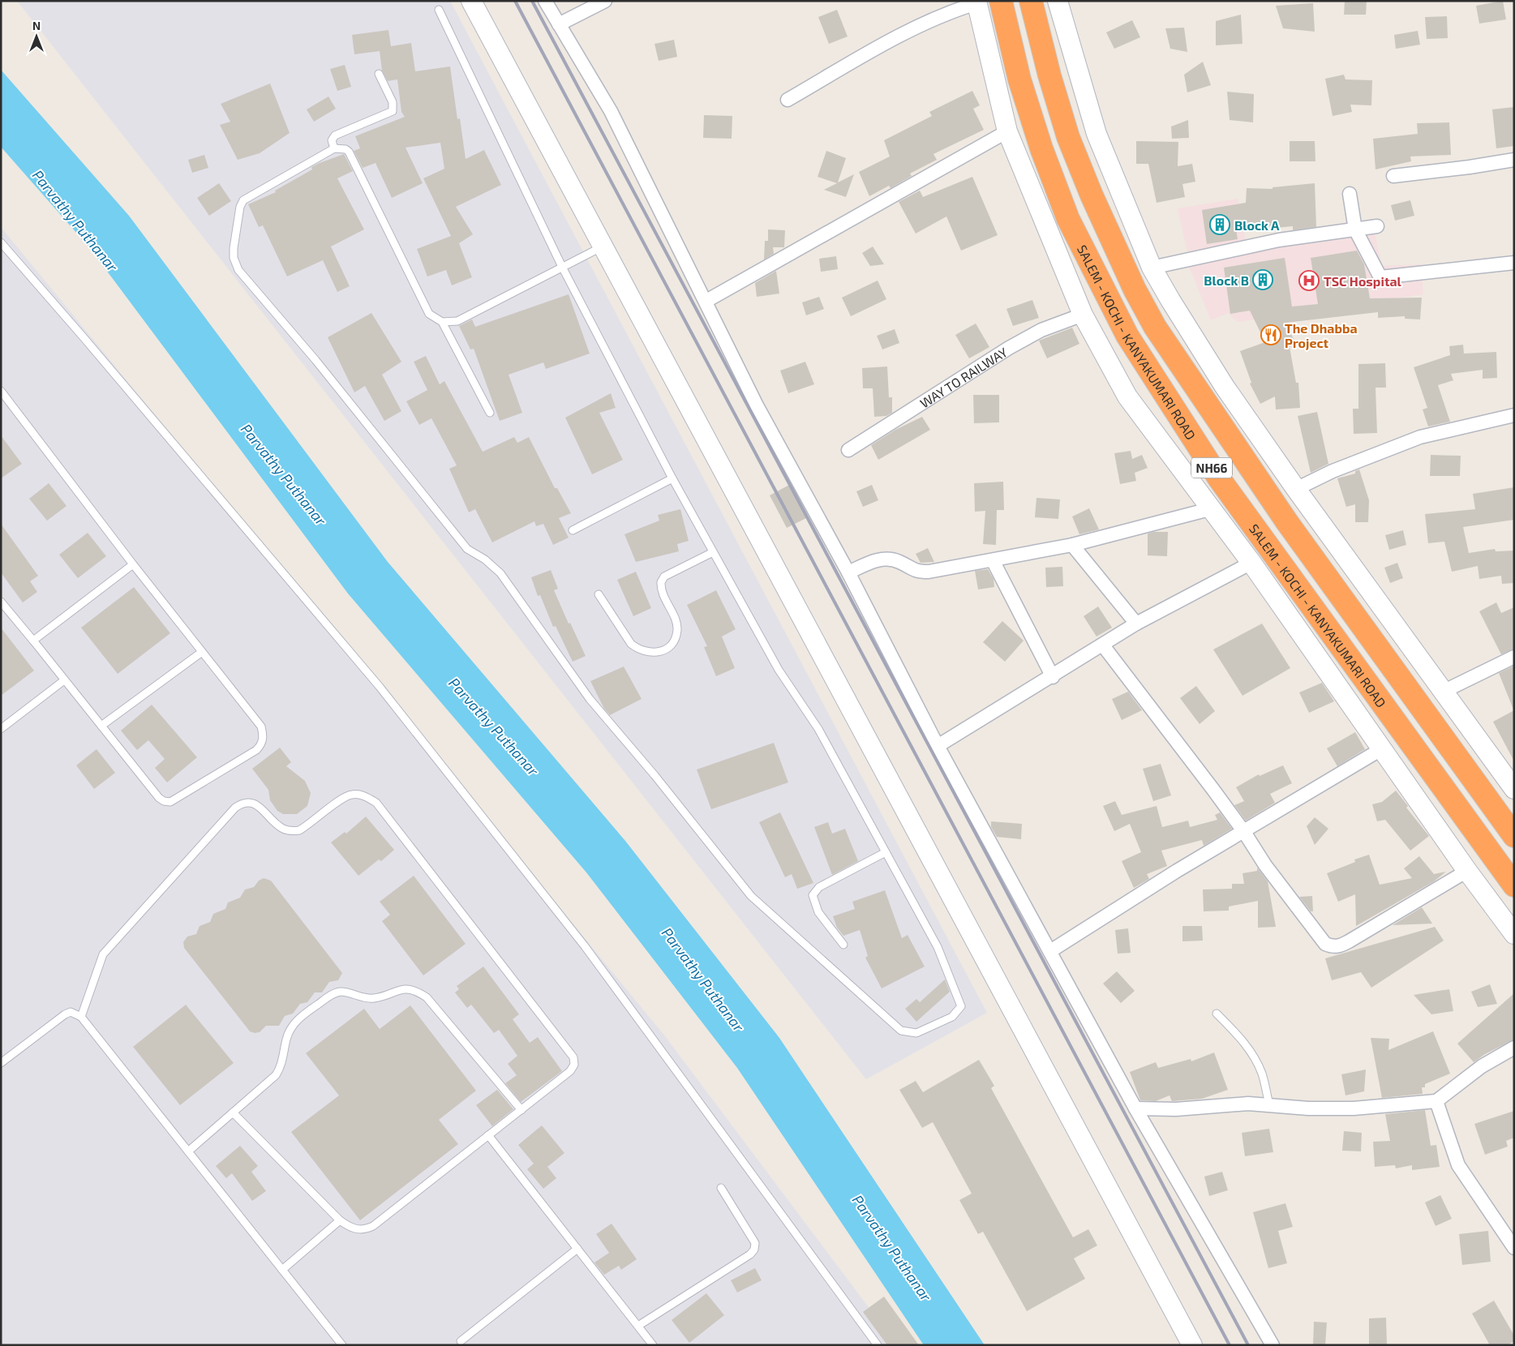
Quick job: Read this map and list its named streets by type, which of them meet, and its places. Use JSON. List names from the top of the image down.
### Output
{
  "streets": {
    "highway": ["SALEM - KOCHI - KANYAKUMARI ROAD", "NH66"],
    "street": ["WAY TO RAILWAY"]
  },
  "water": ["Parvathy Puthanar"],
  "places": {
    "building": ["Block A", "Block B"],
    "hospital": ["TSC Hospital"],
    "restaurant": ["The Dhabba Project"]
  },
  "north": "top"
}
